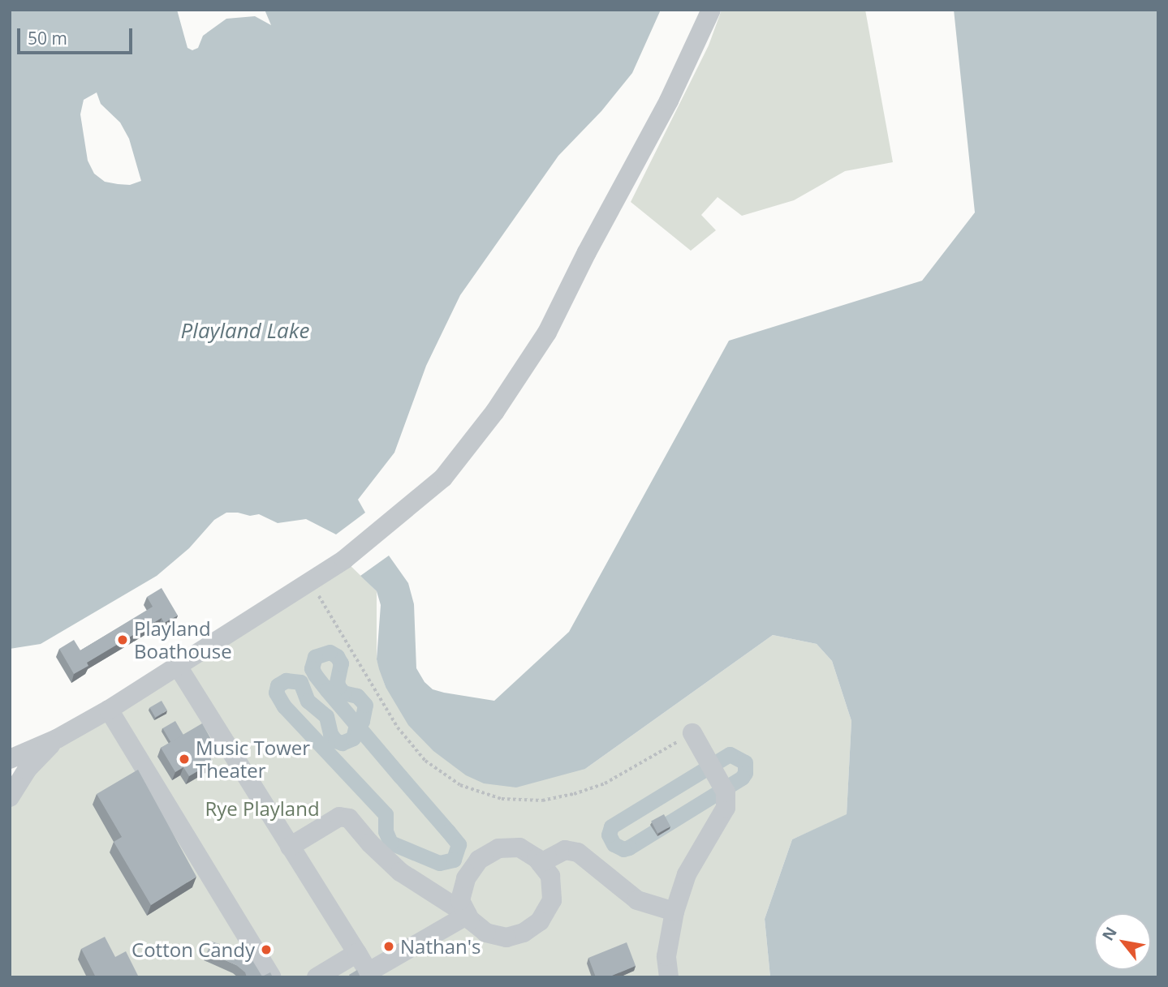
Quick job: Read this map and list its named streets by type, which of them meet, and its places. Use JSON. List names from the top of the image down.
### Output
{
  "water": ["Playland Lake"],
  "parks": ["Rye Playland"],
  "places": [
    "Playland Boathouse",
    "Music Tower Theater",
    "Nathan's",
    "Cotton Candy"
  ],
  "scale_bar": "50 m",
  "north": "top left"
}
